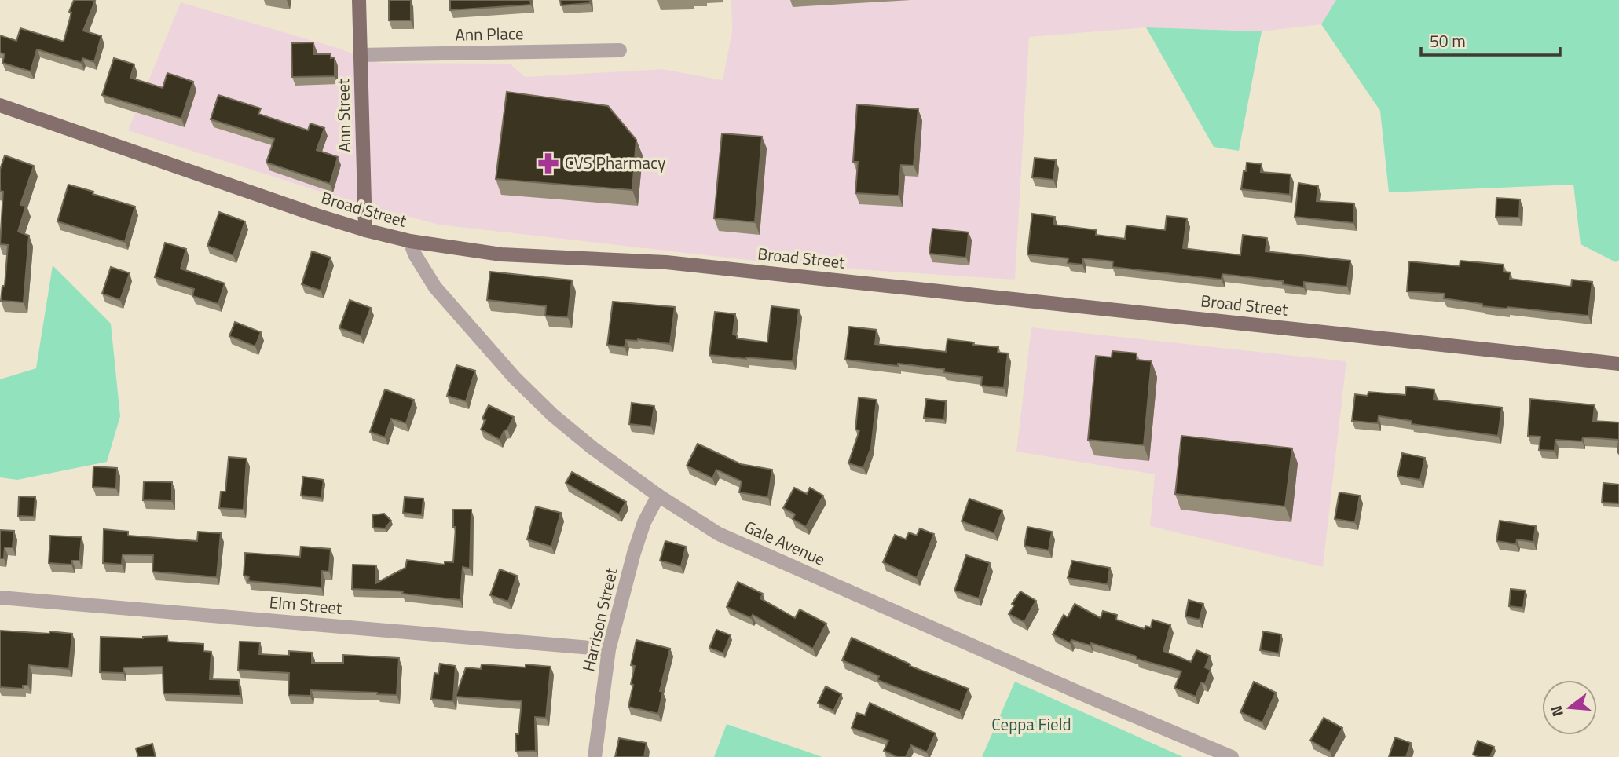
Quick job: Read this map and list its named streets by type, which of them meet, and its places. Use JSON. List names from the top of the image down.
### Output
{
  "streets": {
    "main road": ["Ann Street", "Broad Street"],
    "street": [
      "Ann Place",
      "Gale Avenue",
      "Elm Street",
      "Harrison Street"
    ]
  },
  "crossings": [
    ["Ann Place", "Ann Street"],
    ["Ann Street", "Broad Street"],
    ["Broad Street", "Gale Avenue"],
    ["Gale Avenue", "Harrison Street"],
    ["Elm Street", "Harrison Street"]
  ],
  "parks": ["Ceppa Field"],
  "places": {
    "pharmacy": ["CVS Pharmacy"]
  },
  "scale_bar": "50 m",
  "north": "left"
}
